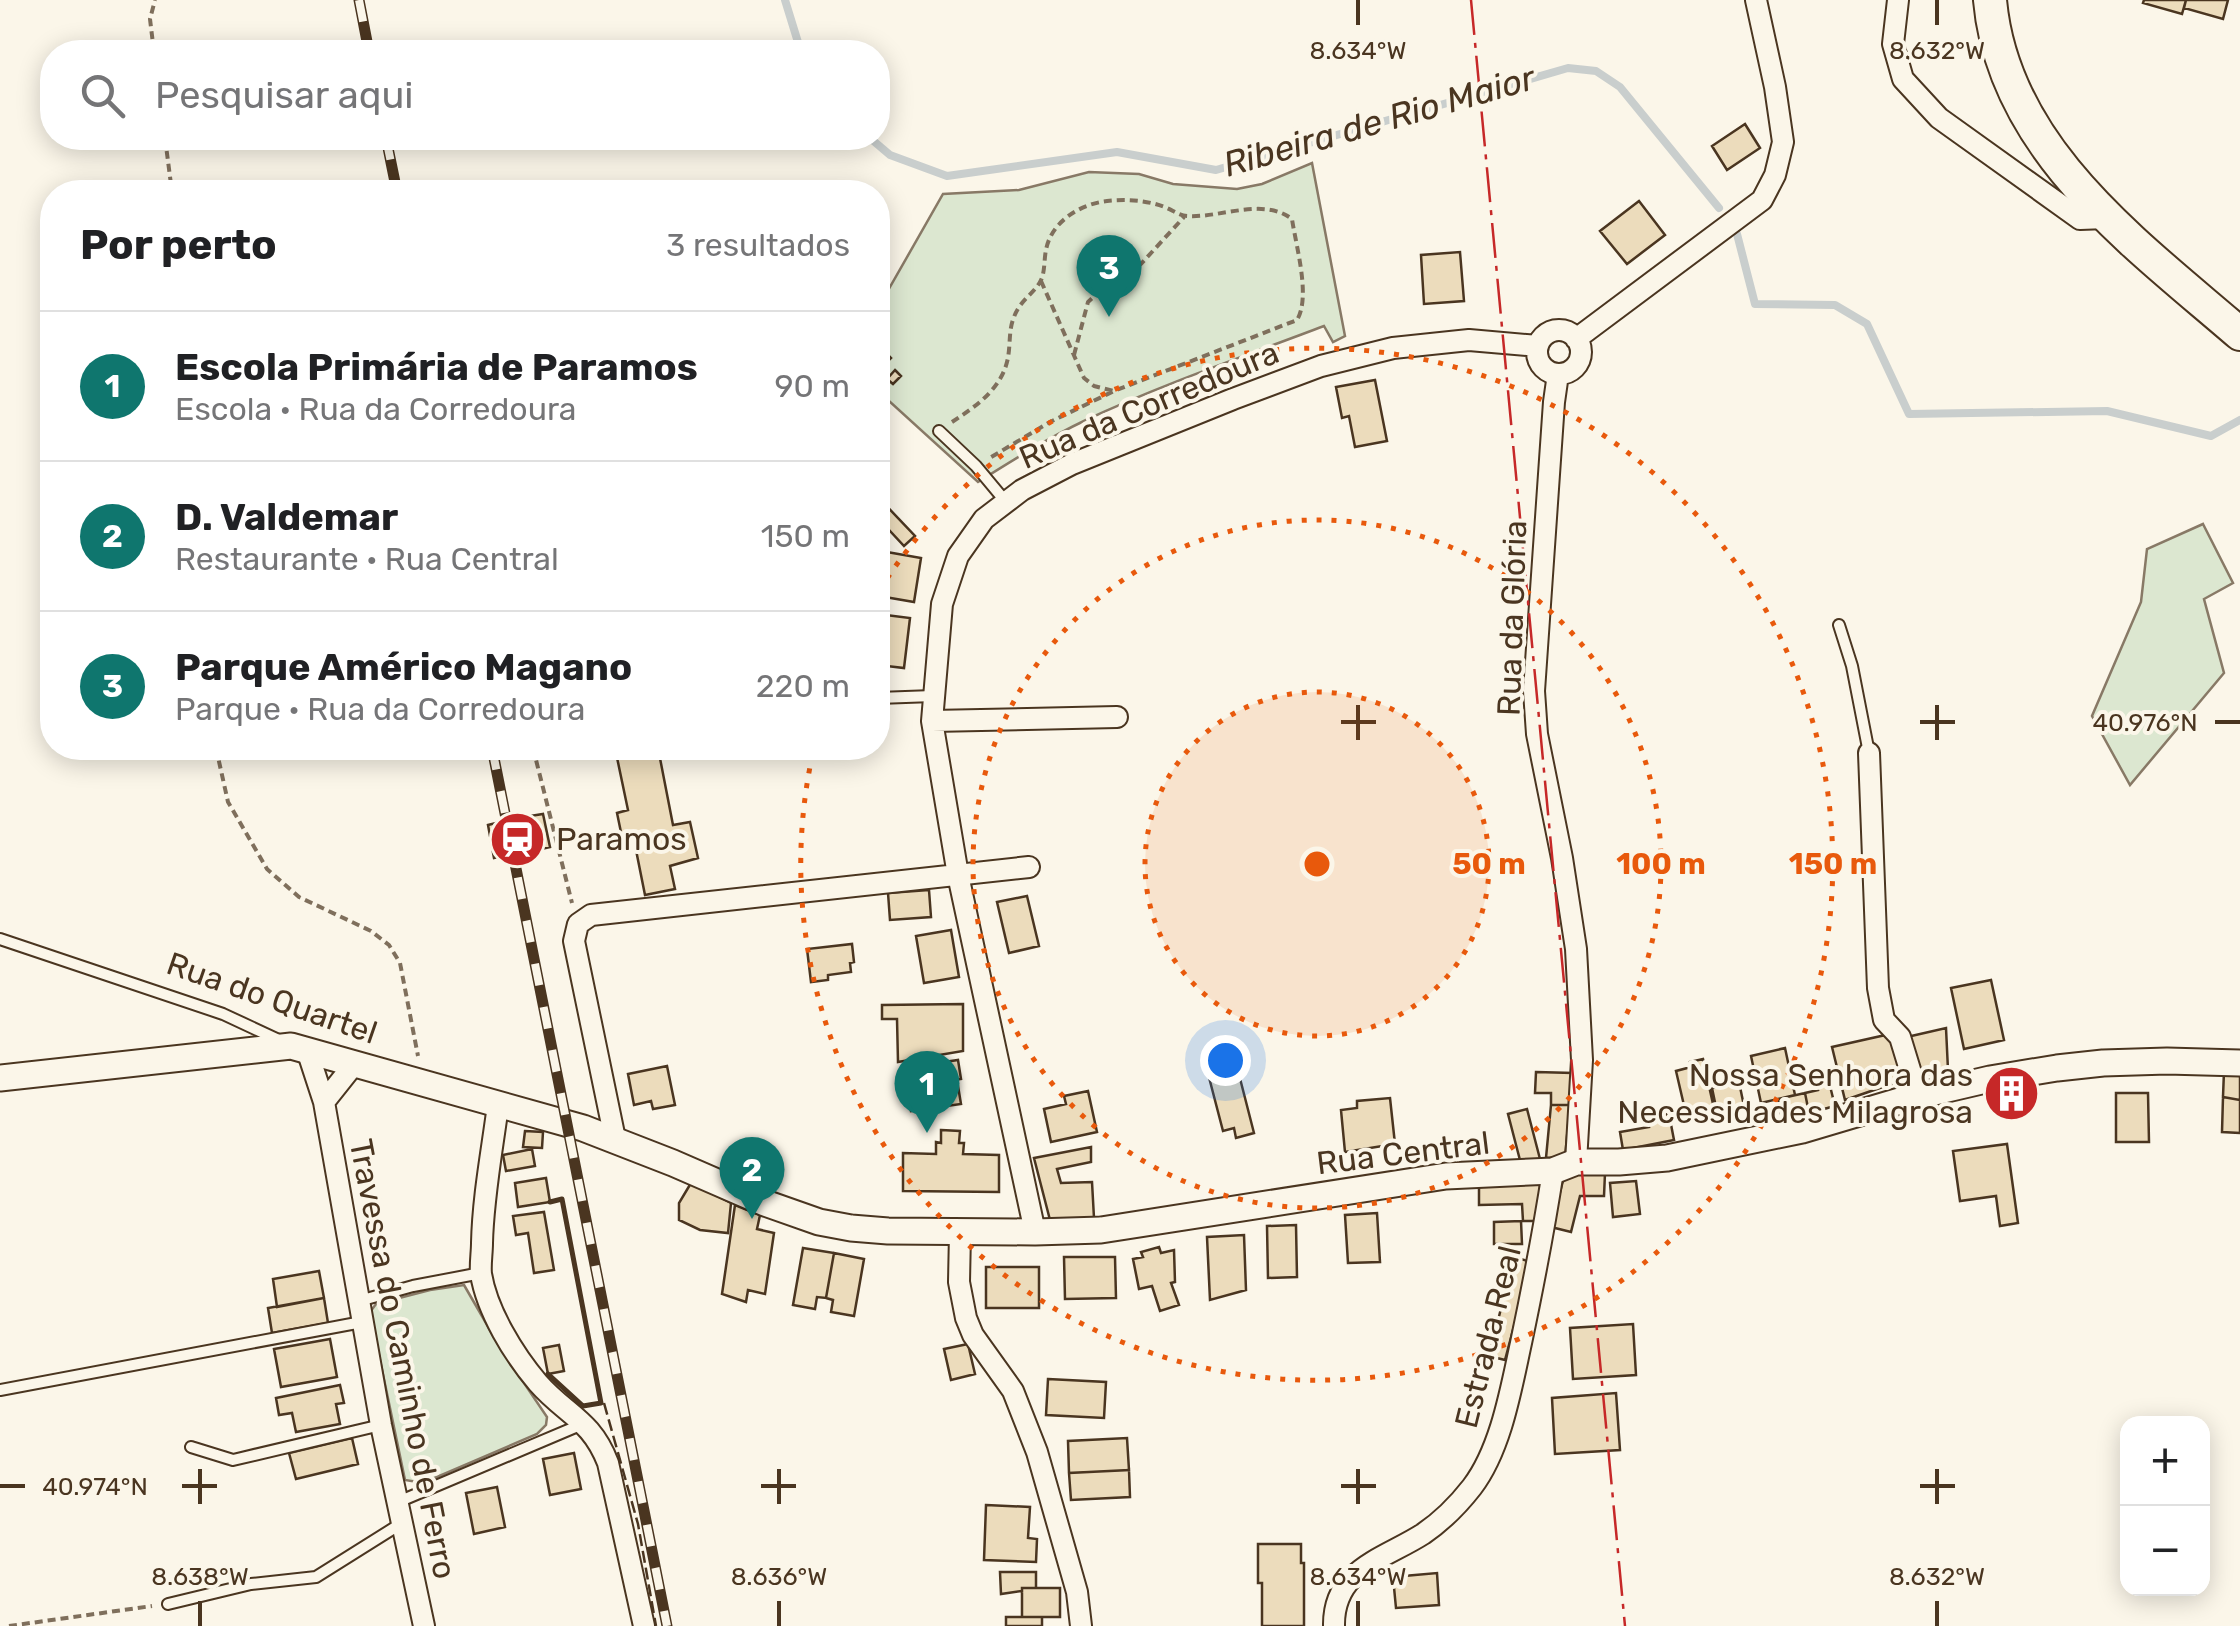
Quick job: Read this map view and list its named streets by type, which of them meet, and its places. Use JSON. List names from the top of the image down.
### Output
{
  "streets": {
    "street": [
      "Rua da Corredoura",
      "Rua da Glória",
      "Rua do Quartel",
      "Rua Central",
      "Estrada Real",
      "Travessa do Caminho de Ferro"
    ]
  },
  "crossings": [
    ["Rua da Corredoura", "Rua da Glória"],
    ["Rua da Corredoura", "Rua Central"],
    ["Rua da Glória", "Rua Central"],
    ["Rua da Glória", "Estrada Real"],
    ["Rua do Quartel", "Rua Central"],
    ["Rua do Quartel", "Travessa do Caminho de Ferro"],
    ["Rua Central", "Estrada Real"]
  ],
  "water": ["Ribeira de Rio Maior"],
  "places": {
    "station": ["Paramos"],
    "building": ["Nossa Senhora das Necessidades Milagrosa"]
  },
  "page": {
    "search": "Pesquisar aqui",
    "heading": ["Por perto", "3 resultados"],
    "pins": ["3", "1", "2"],
    "list": [
      {
        "mark": "1",
        "name": "Escola Primária de Paramos",
        "note": "Escola · Rua da Corredoura",
        "value": "90 m"
      },
      {
        "mark": "2",
        "name": "D. Valdemar",
        "note": "Restaurante · Rua Central",
        "value": "150 m"
      },
      {
        "mark": "3",
        "name": "Parque Américo Magano",
        "note": "Parque · Rua da Corredoura",
        "value": "220 m"
      }
    ],
    "map_buttons": ["+", "−"]
  },
  "coordinates": [
    "8.634°W",
    "8.632°W",
    "40.976°N",
    "40.974°N",
    "8.638°W",
    "8.636°W"
  ],
  "rings": ["50 m", "100 m", "150 m"]
}
